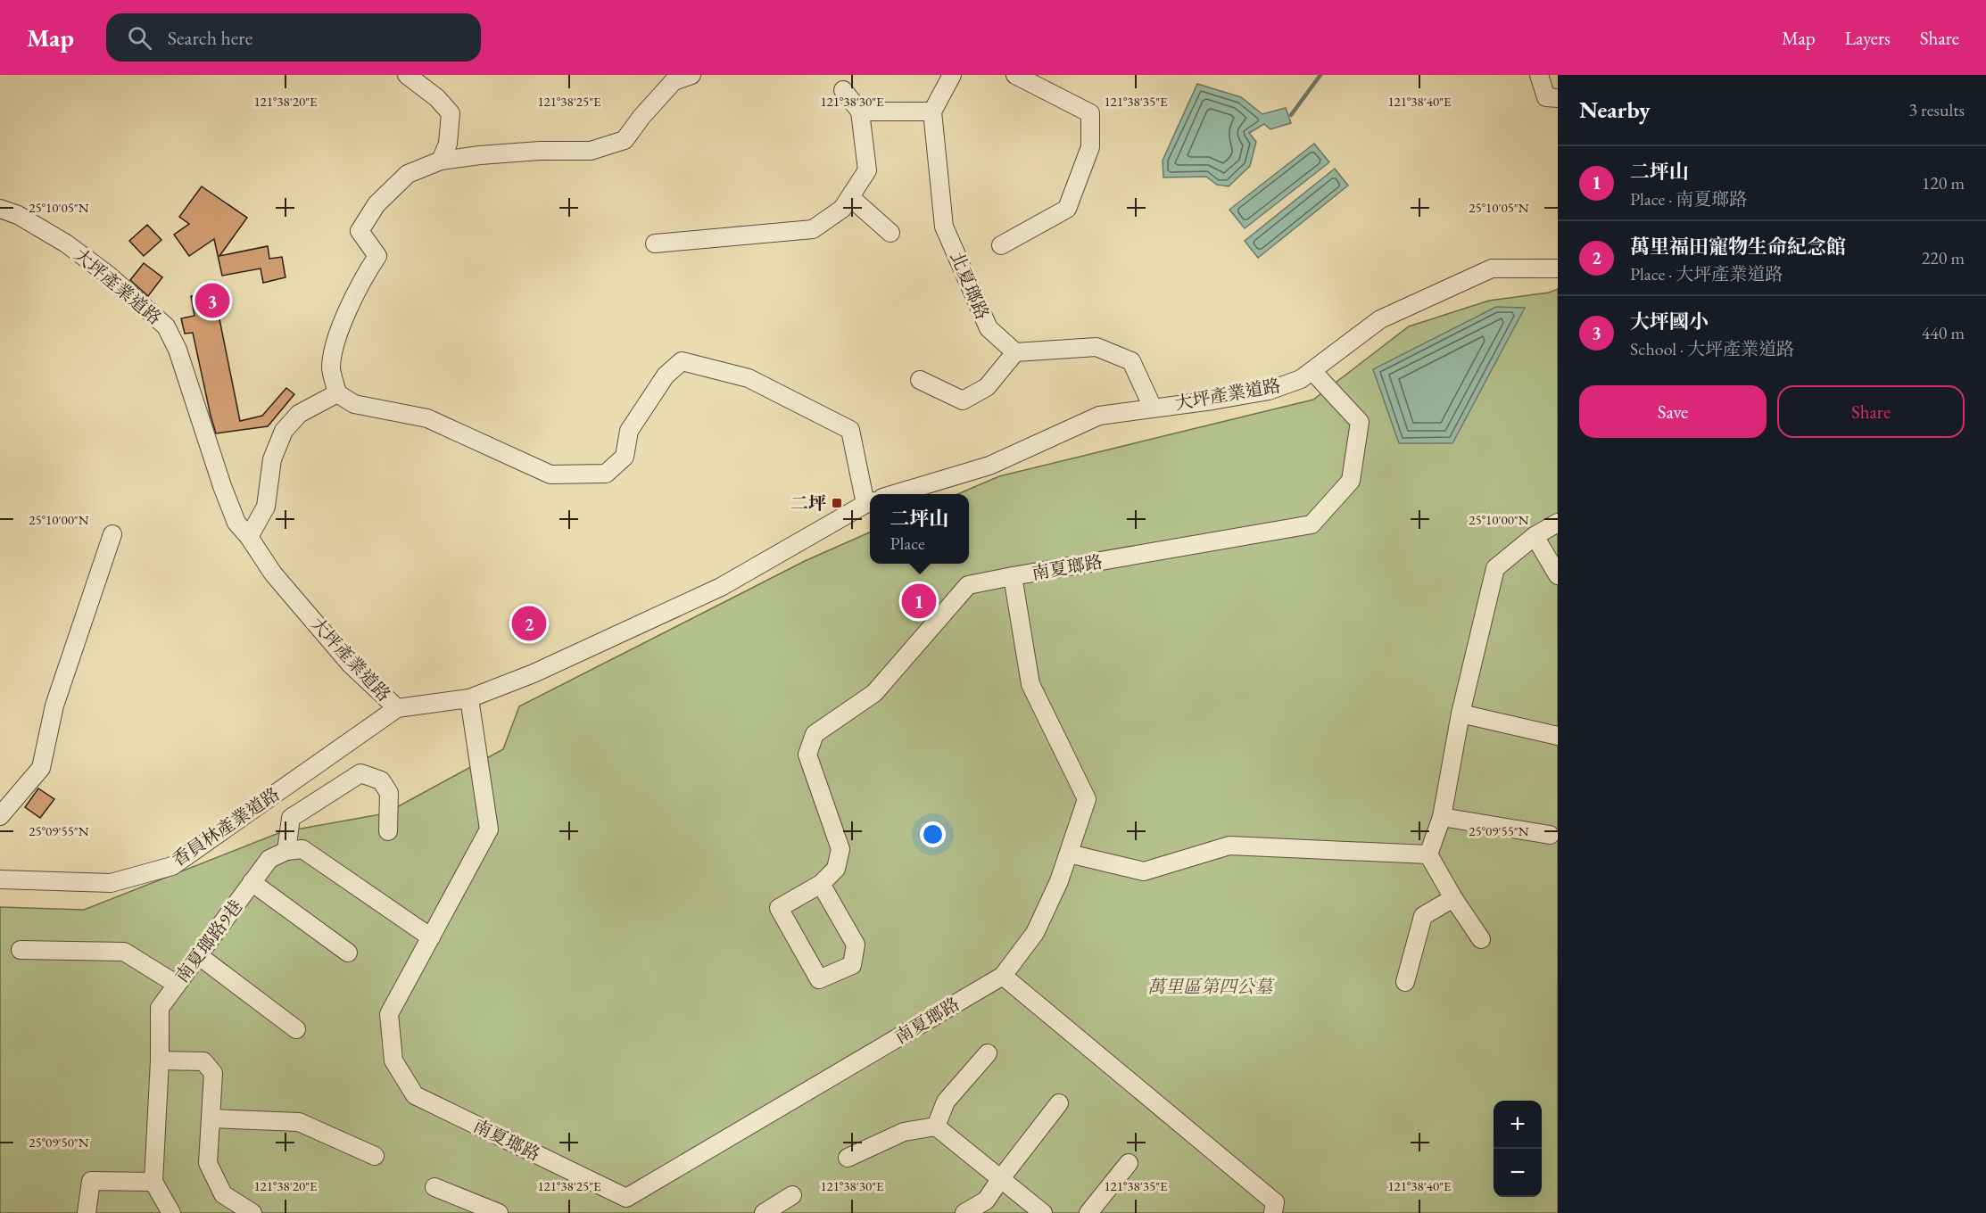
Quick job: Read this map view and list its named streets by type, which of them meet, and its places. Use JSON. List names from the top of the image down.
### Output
{
  "streets": {
    "street": [
      "北夏瑯路",
      "大坪產業道路",
      "南夏瑯路",
      "香員林產業道路",
      "南夏瑯路9巷"
    ]
  },
  "crossings": [
    ["大坪產業道路", "南夏瑯路"],
    ["大坪產業道路", "香員林產業道路"]
  ],
  "parks": ["萬里區第四公墓"],
  "places": {
    "transit": ["二坪"]
  },
  "page": {
    "header": "Map",
    "search": "Search here",
    "nav": ["Map", "Layers", "Share"],
    "heading": ["Nearby", "3 results"],
    "list": [
      {
        "mark": "1",
        "name": "二坪山",
        "note": "Place · 南夏瑯路",
        "value": "120 m"
      },
      {
        "mark": "2",
        "name": "萬里福田寵物生命紀念館",
        "note": "Place · 大坪產業道路",
        "value": "220 m"
      },
      {
        "mark": "3",
        "name": "大坪國小",
        "note": "School · 大坪產業道路",
        "value": "440 m"
      }
    ],
    "pins": ["3", "1", "2"],
    "buttons": ["Save", "Share"],
    "popup": ["二坪山", "Place"],
    "map_buttons": ["+", "−"]
  },
  "coordinates": [
    "121°38'20\"E",
    "121°38'25\"E",
    "121°38'30\"E",
    "121°38'35\"E",
    "121°38'40\"E",
    "25°10'05\"N",
    "25°10'00\"N",
    "25°09'55\"N",
    "25°09'50\"N"
  ]
}
